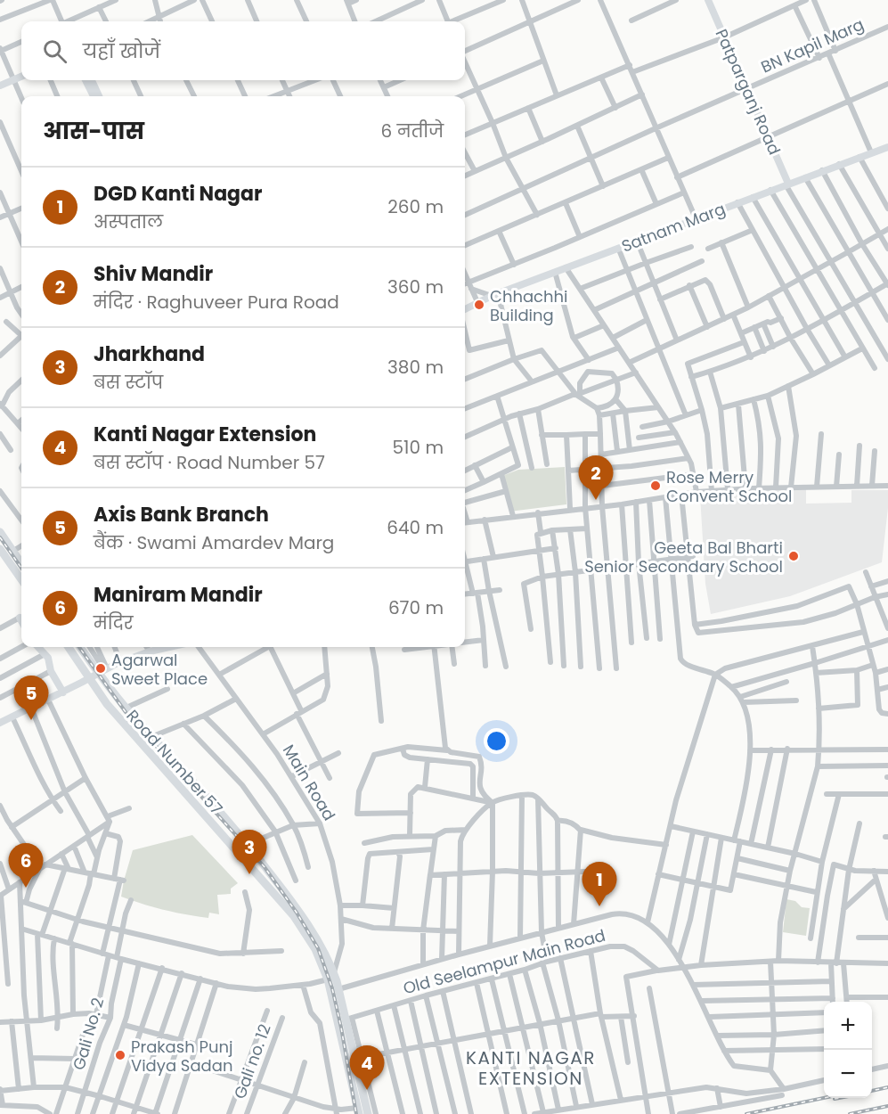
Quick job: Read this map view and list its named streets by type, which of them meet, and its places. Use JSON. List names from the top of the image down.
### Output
{
  "streets": {
    "main road": ["Road Number 57"],
    "street": [
      "BN Kapil Marg",
      "Patparganj Road",
      "Satnam Marg",
      "Main Road",
      "Old Seelampur Main Road",
      "Gali No. 2",
      "Gali no. 12"
    ]
  },
  "crossings": [
    ["BN Kapil Marg", "Patparganj Road"],
    ["Patparganj Road", "Satnam Marg"],
    ["Road Number 57", "Main Road"],
    ["Road Number 57", "Old Seelampur Main Road"]
  ],
  "districts": ["KANTI NAGAR EXTENSION"],
  "places": [
    "Chhachhi Building",
    "Rose Merry Convent School",
    "Geeta Bal Bharti Senior Secondary School",
    "Agarwal Sweet Place",
    "Prakash Punj Vidya Sadan"
  ],
  "page": {
    "search": "यहाँ खोजें",
    "heading": ["आस-पास", "6 नतीजे"],
    "list": [
      {
        "mark": "1",
        "name": "DGD Kanti Nagar",
        "note": "अस्पताल",
        "value": "260 m"
      },
      {
        "mark": "2",
        "name": "Shiv Mandir",
        "note": "मंदिर · Raghuveer Pura Road",
        "value": "360 m"
      },
      {
        "mark": "3",
        "name": "Jharkhand",
        "note": "बस स्टॉप",
        "value": "380 m"
      },
      {
        "mark": "4",
        "name": "Kanti Nagar Extension",
        "note": "बस स्टॉप · Road Number 57",
        "value": "510 m"
      },
      {
        "mark": "5",
        "name": "Axis Bank Branch",
        "note": "बैंक · Swami Amardev Marg",
        "value": "640 m"
      },
      {
        "mark": "6",
        "name": "Maniram Mandir",
        "note": "मंदिर",
        "value": "670 m"
      }
    ],
    "pins": [
      "2",
      "5",
      "3",
      "6",
      "1",
      "4"
    ],
    "map_buttons": ["+", "−"]
  }
}
